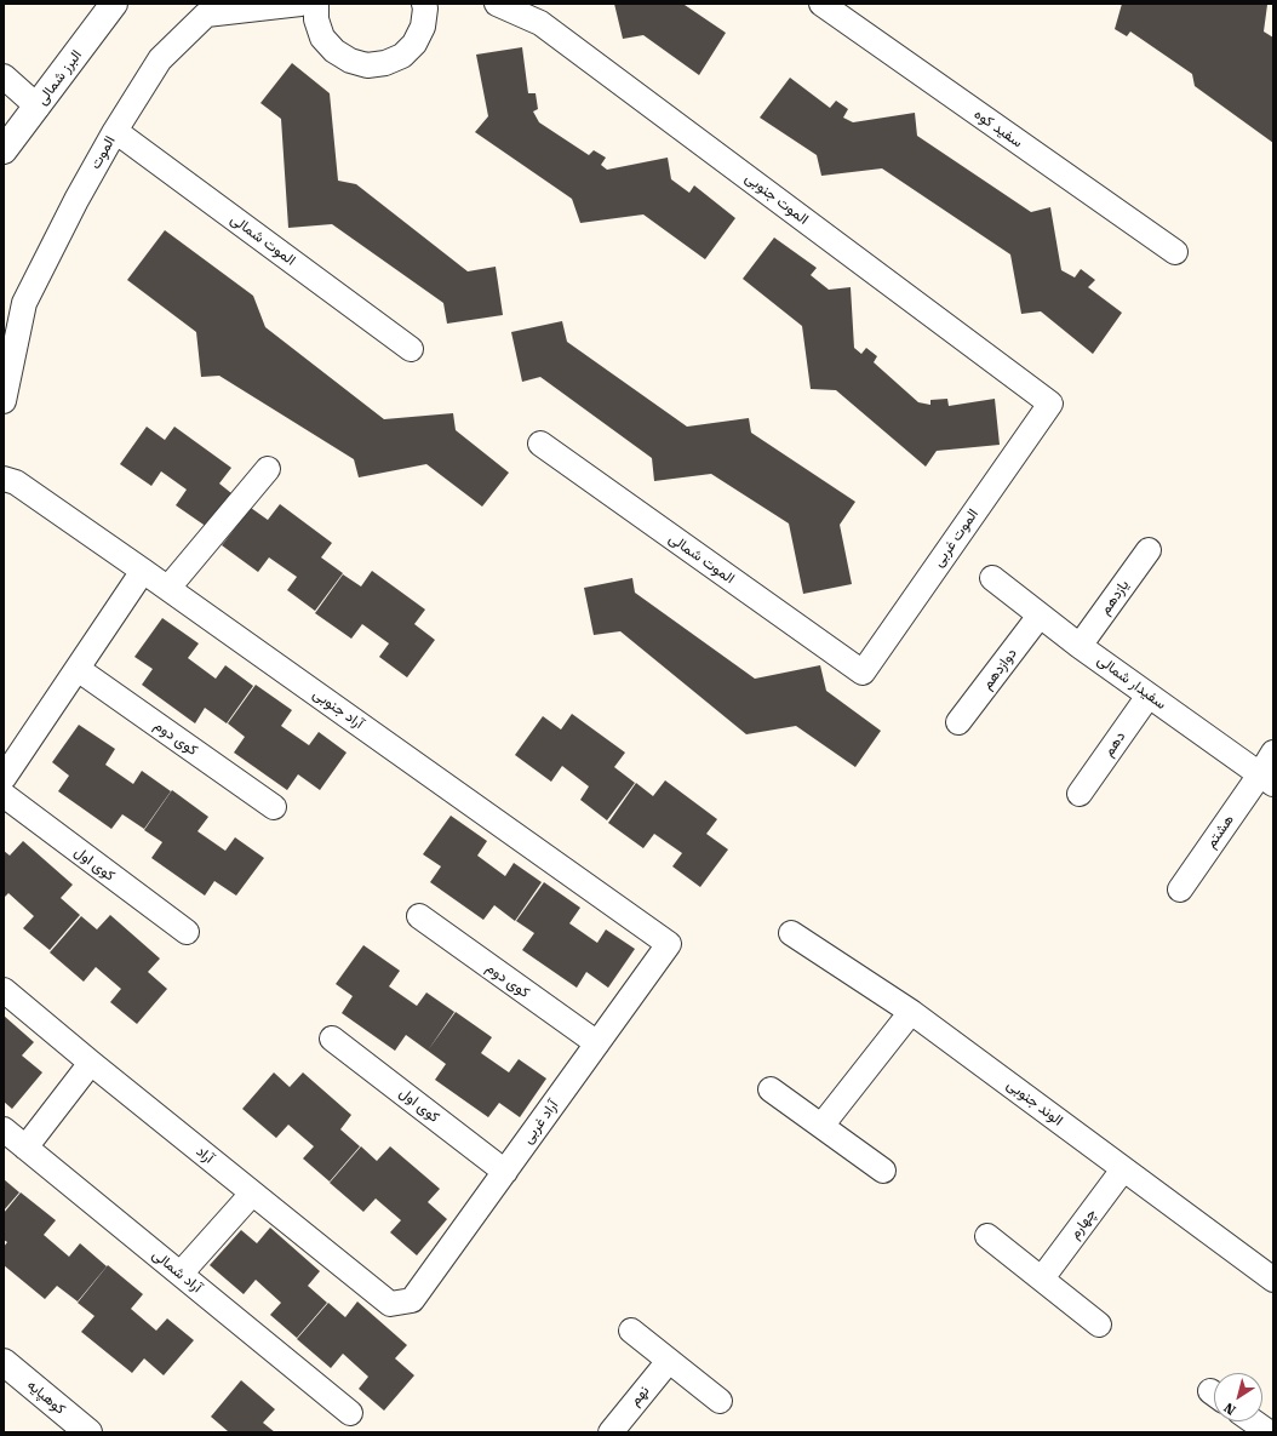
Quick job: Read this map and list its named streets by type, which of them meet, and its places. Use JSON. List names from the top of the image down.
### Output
{
  "streets": {
    "street": [
      "البرز شمالی",
      "سفید کوه",
      "الموت",
      "الموت جنوبی",
      "الموت شمالی",
      "الموت غربی",
      "یازدهم",
      "دوازدهم",
      "سفیدار شمالی",
      "آراد جنوبی",
      "کوی دوم",
      "دهم",
      "هشتم",
      "کوی اول",
      "الوند جنوبی",
      "آراد غربی",
      "آراد",
      "چهارم",
      "آراد شمالی",
      "نهم",
      "کوهپایه"
    ]
  },
  "crossings": [
    ["الموت", "الموت شمالی"],
    ["الموت جنوبی", "الموت غربی"],
    ["الموت شمالی", "الموت غربی"],
    ["یازدهم", "سفیدار شمالی"],
    ["دوازدهم", "سفیدار شمالی"],
    ["سفیدار شمالی", "دهم"],
    ["سفیدار شمالی", "هشتم"],
    ["آراد جنوبی", "آراد غربی"],
    ["کوی دوم", "آراد غربی"],
    ["کوی اول", "آراد غربی"],
    ["الوند جنوبی", "چهارم"],
    ["آراد غربی", "آراد"]
  ],
  "north": "bottom left"
}
